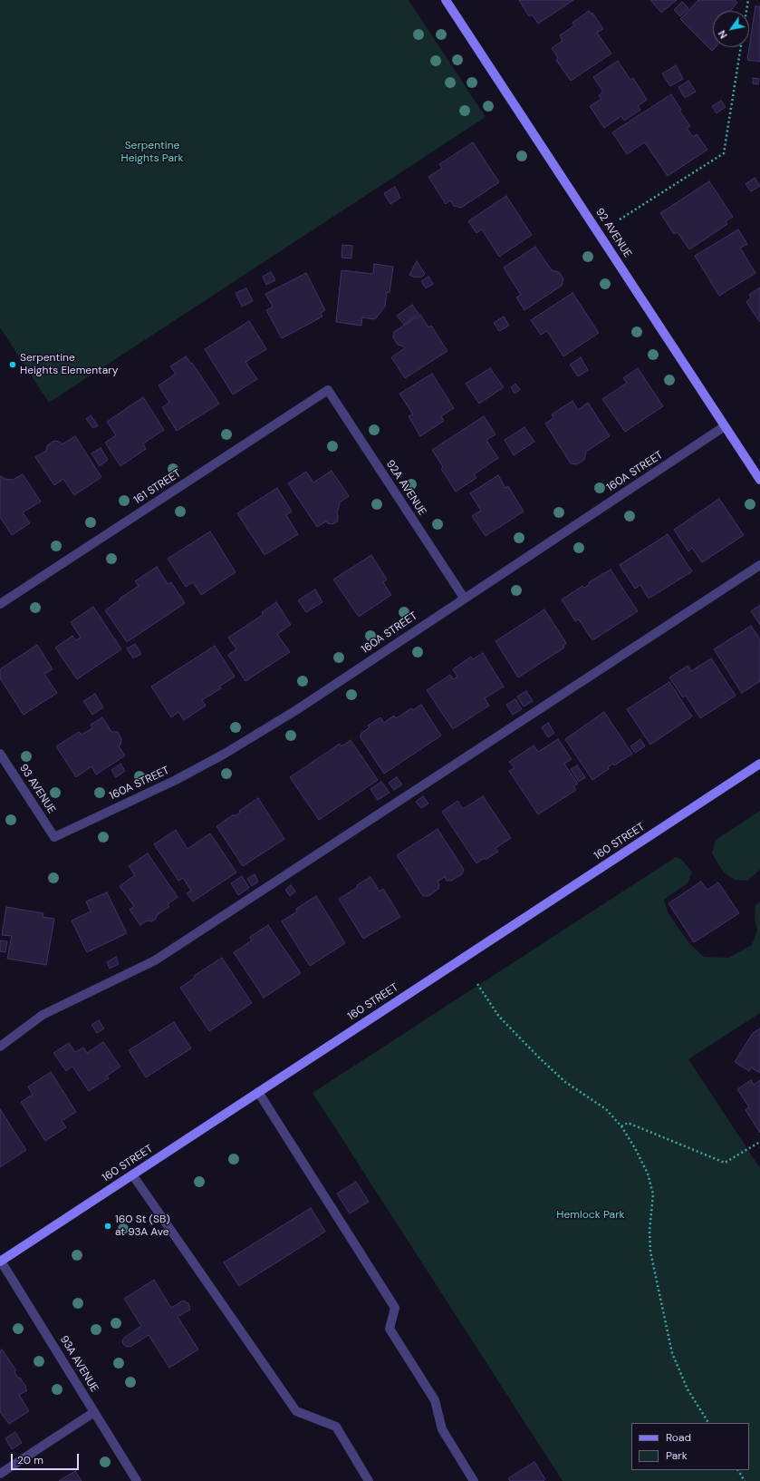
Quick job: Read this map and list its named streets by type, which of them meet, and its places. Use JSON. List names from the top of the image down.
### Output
{
  "streets": {
    "main road": ["92 AVENUE", "160 STREET"],
    "street": [
      "160A STREET",
      "161 STREET",
      "92A AVENUE",
      "93 AVENUE",
      "93A AVENUE"
    ]
  },
  "crossings": [
    ["92 AVENUE", "160A STREET"],
    ["160A STREET", "92A AVENUE"],
    ["160A STREET", "93 AVENUE"],
    ["161 STREET", "92A AVENUE"],
    ["160 STREET", "93A AVENUE"]
  ],
  "parks": ["Serpentine Heights Park", "Hemlock Park"],
  "places": ["Serpentine Heights Elementary", "160 St (SB) at 93A Ave"],
  "legend": ["Road", "Park"],
  "scale_bar": "20 m",
  "north": "bottom left"
}
